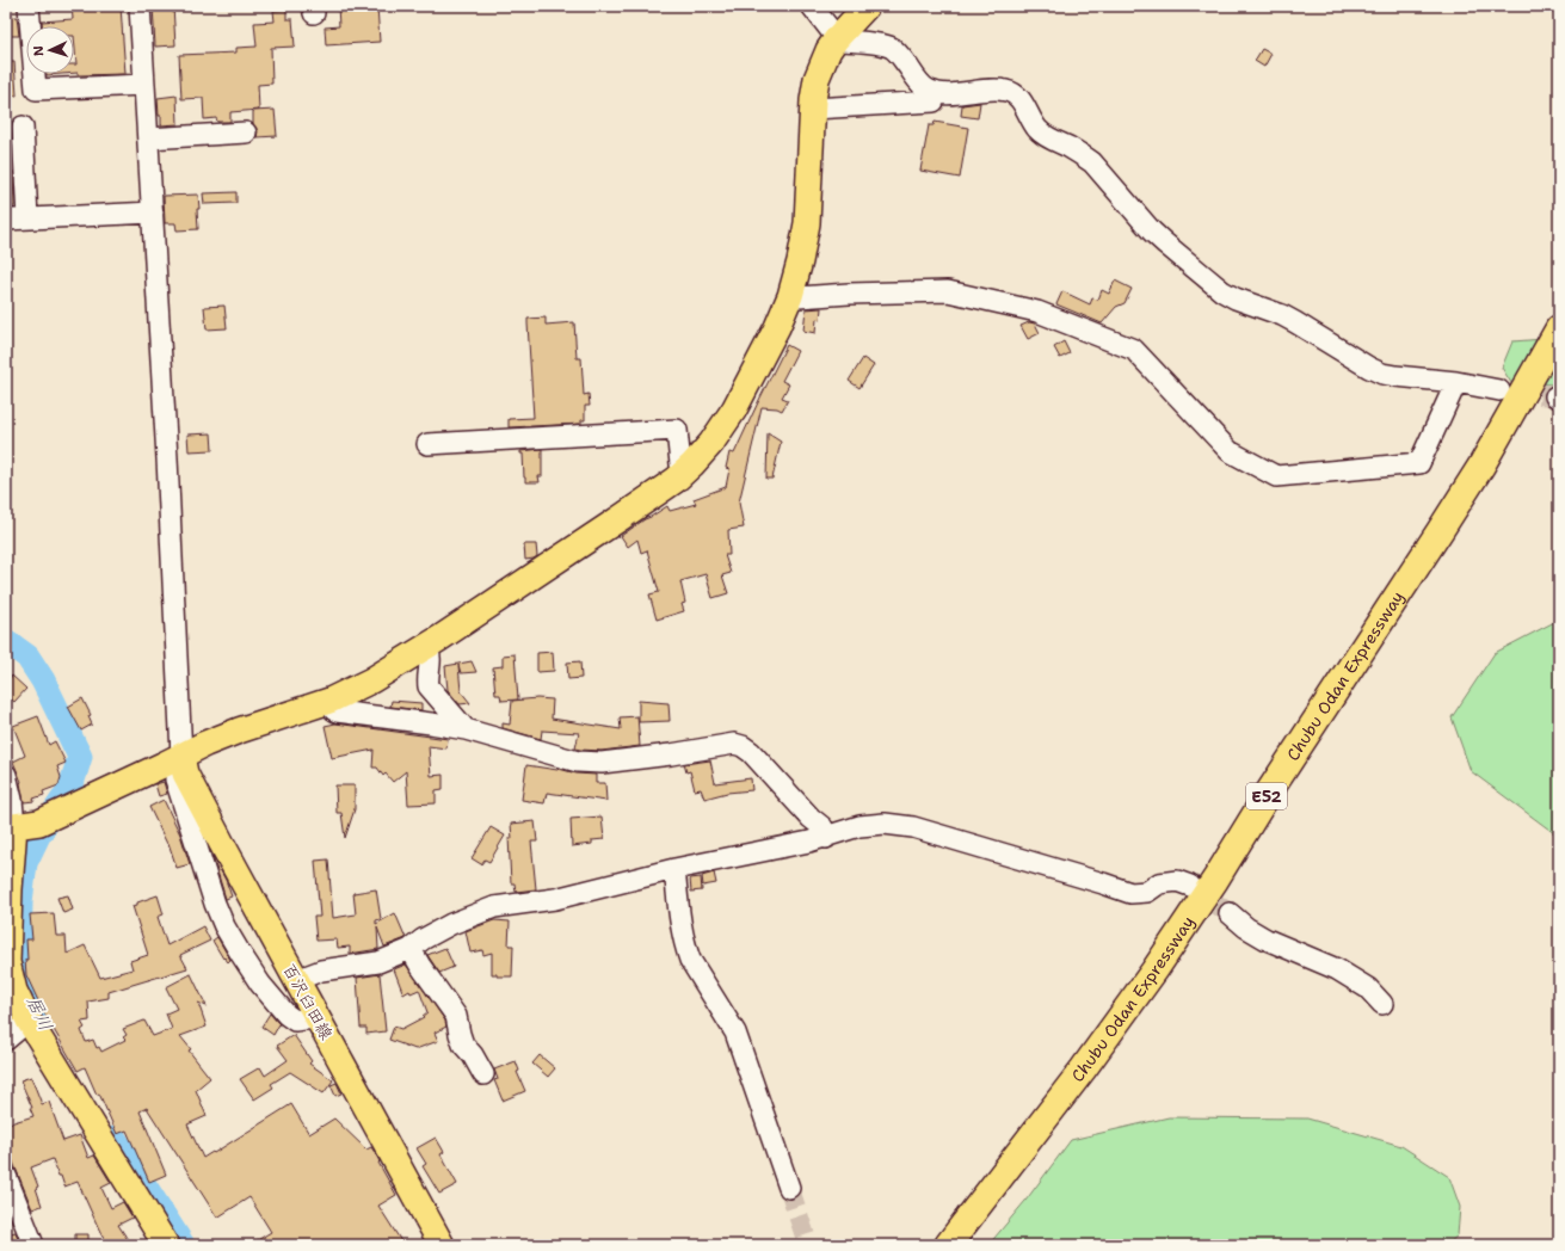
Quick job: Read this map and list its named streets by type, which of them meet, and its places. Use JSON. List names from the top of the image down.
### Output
{
  "streets": {
    "highway": ["Chubu Odan Expressway", "E52"],
    "main road": ["百沢臼田線"]
  },
  "water": ["居川"],
  "north": "left"
}
